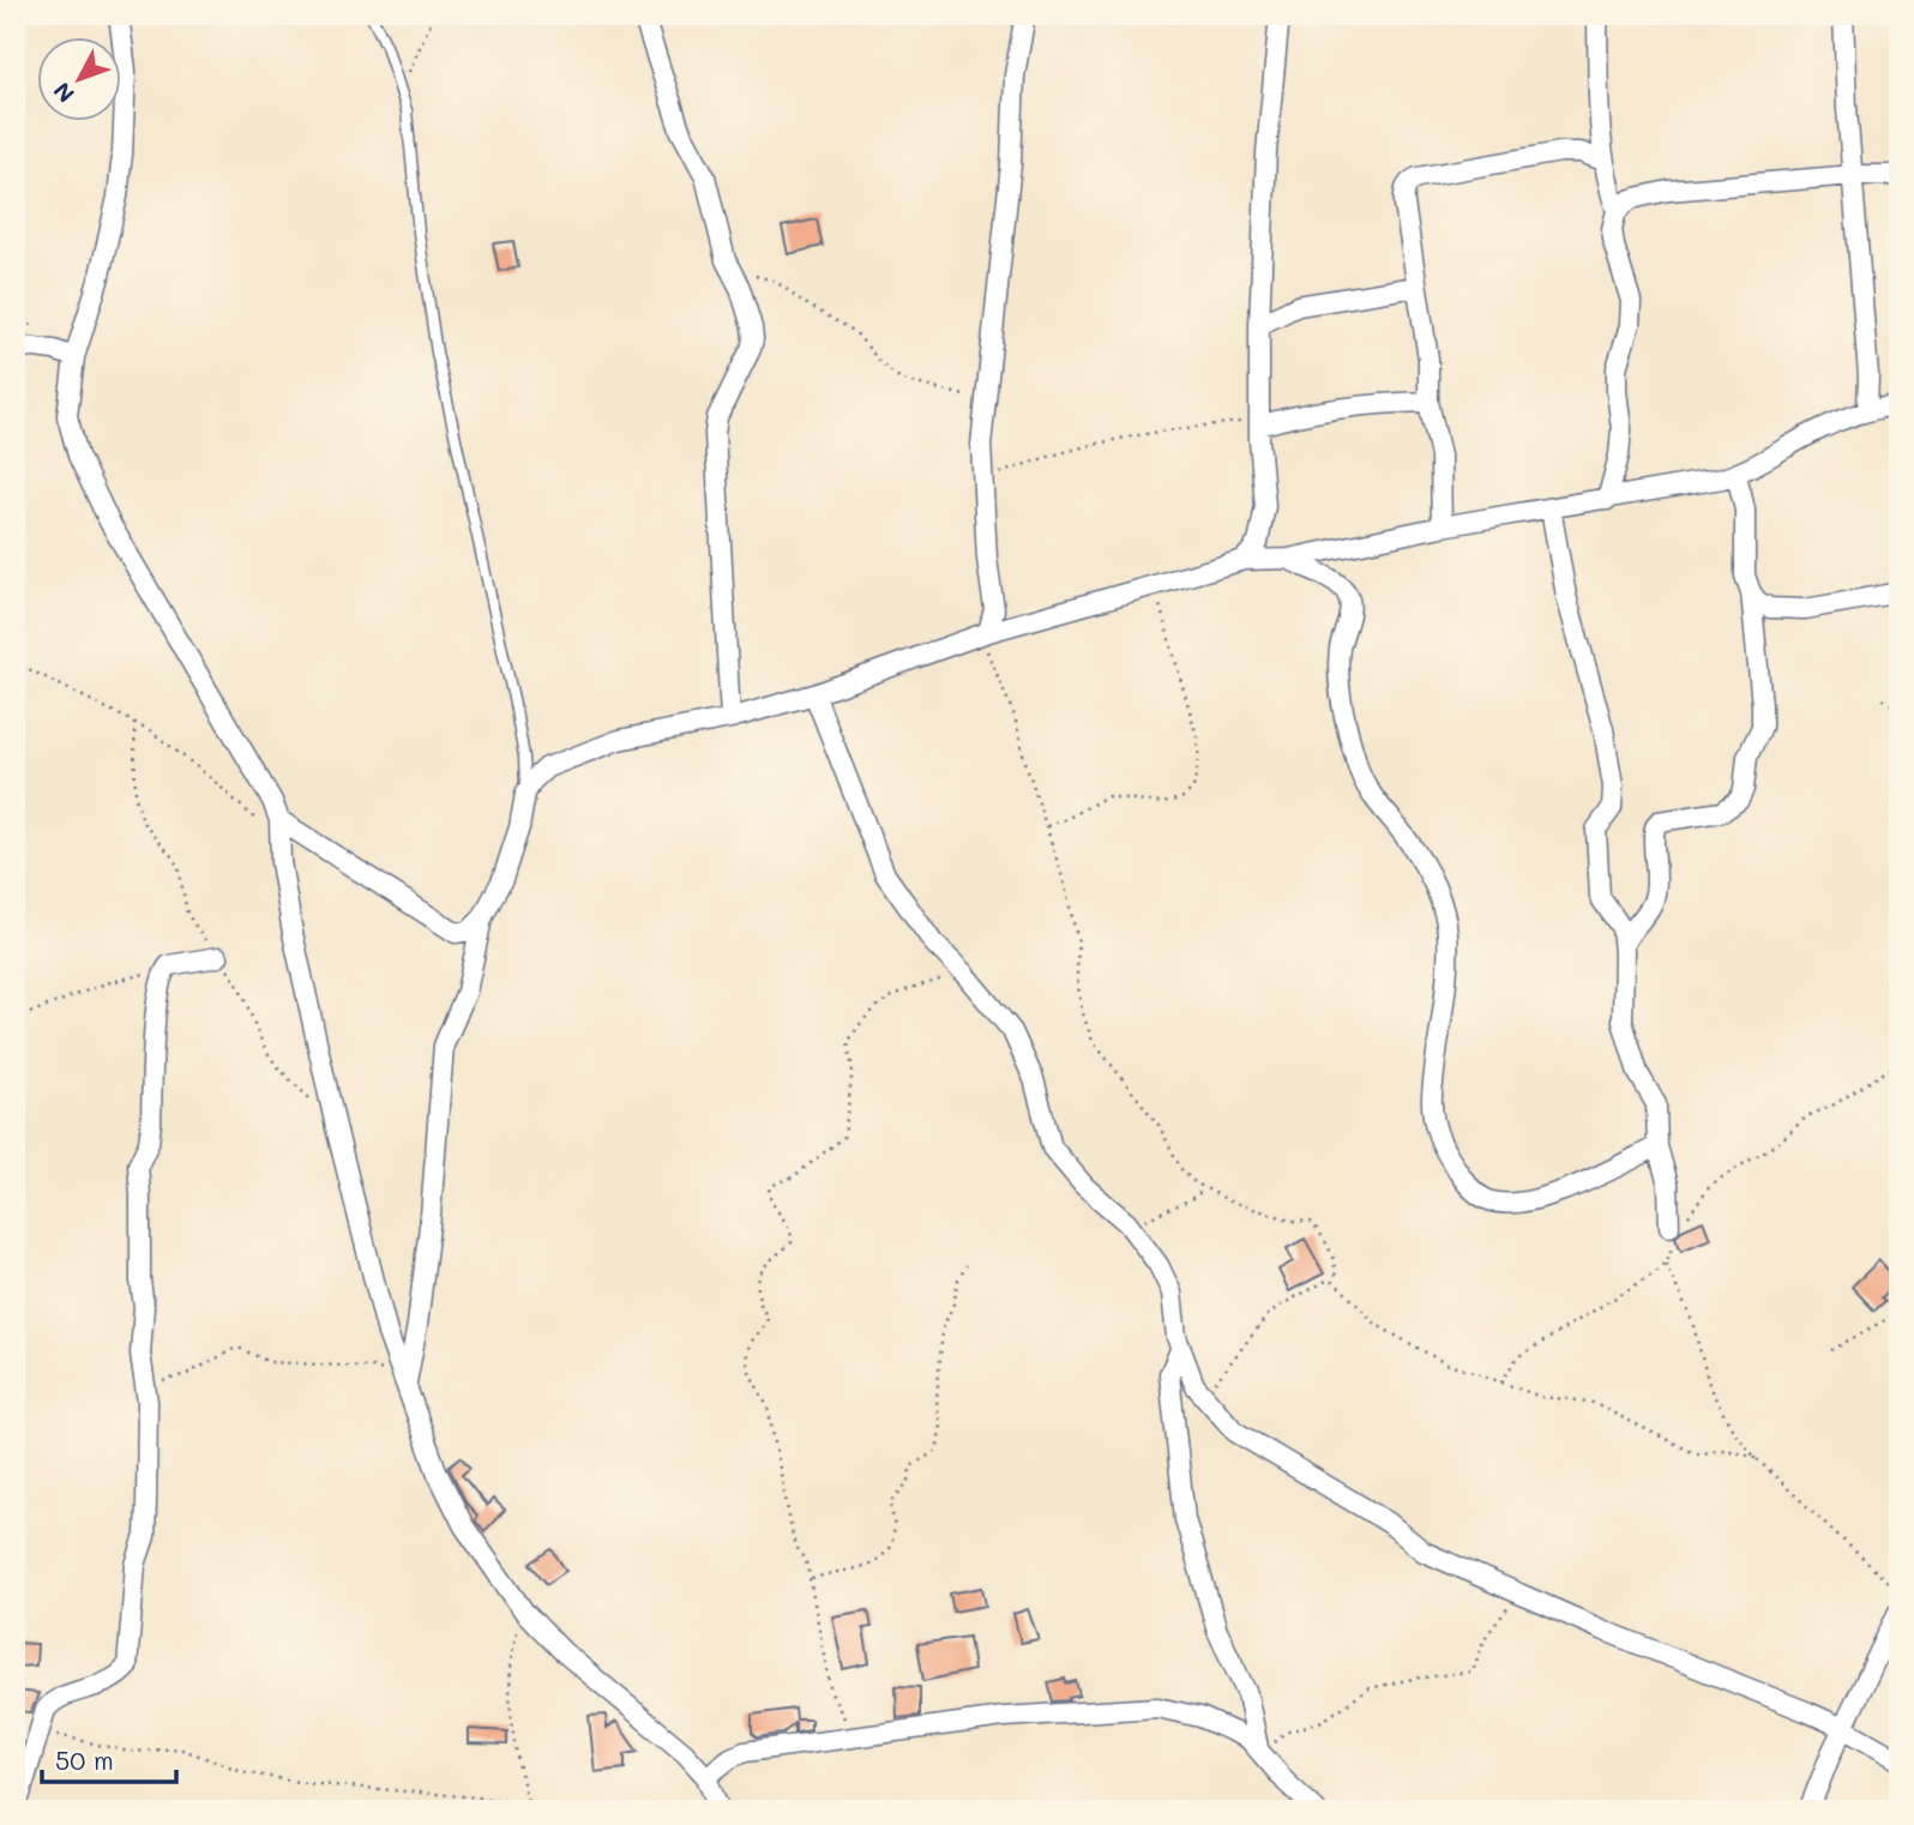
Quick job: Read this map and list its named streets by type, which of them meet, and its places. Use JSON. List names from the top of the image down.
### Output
{
  "scale_bar": "50 m",
  "north": "bottom left"
}
